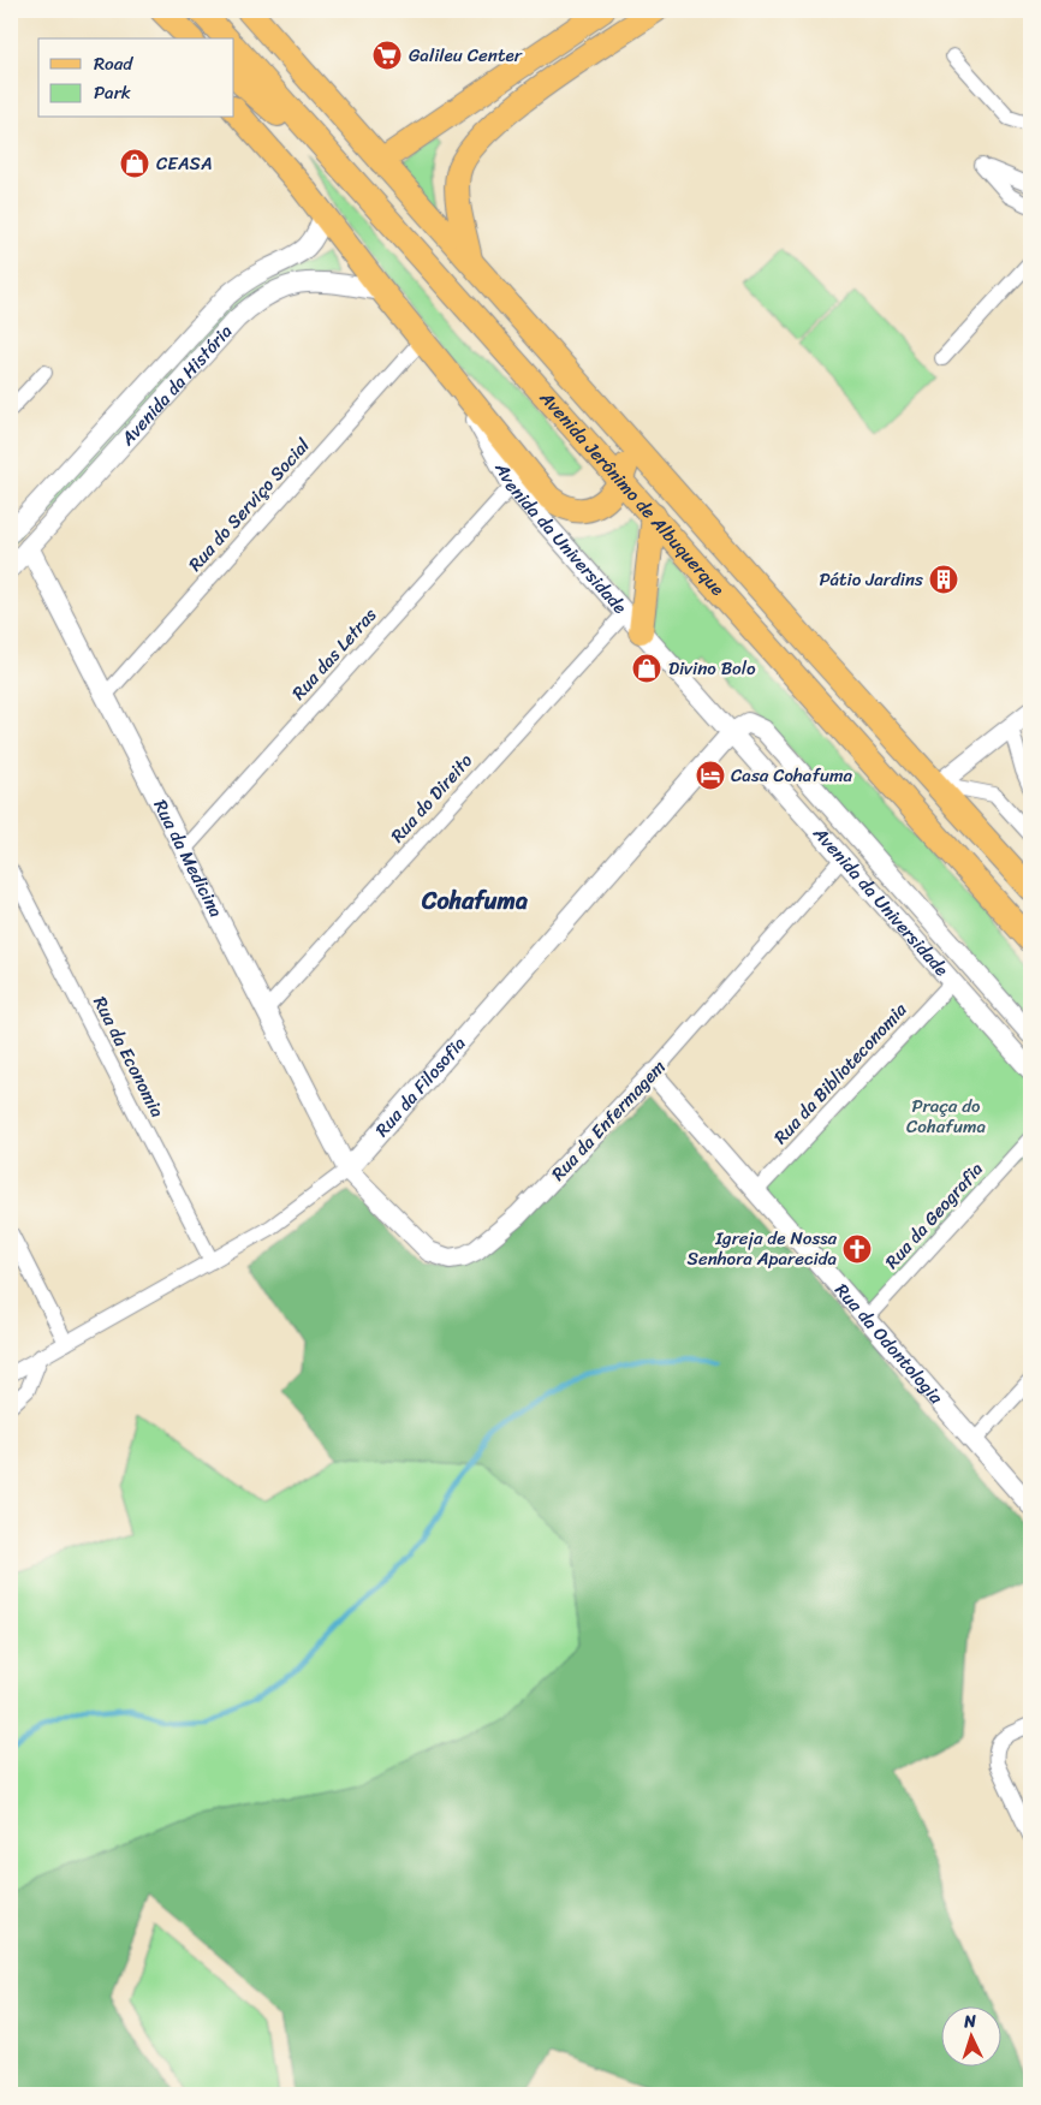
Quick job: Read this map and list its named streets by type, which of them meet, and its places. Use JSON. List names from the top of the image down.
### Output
{
  "streets": {
    "main road": ["Avenida Jerônimo de Albuquerque", "Avenida da Universidade"],
    "street": [
      "Avenida da História",
      "Rua do Serviço Social",
      "Rua das Letras",
      "Rua do Direito",
      "Rua da Medicina",
      "Rua da Economia",
      "Rua da Biblioteconomia",
      "Rua da Filosofia",
      "Rua da Enfermagem",
      "Rua da Geografia",
      "Rua da Odontologia"
    ]
  },
  "crossings": [
    ["Avenida da História", "Avenida da Universidade"],
    ["Avenida da História", "Rua da Medicina"],
    ["Avenida Jerônimo de Albuquerque", "Avenida da Universidade"],
    ["Rua do Serviço Social", "Avenida da Universidade"],
    ["Rua do Serviço Social", "Rua da Medicina"],
    ["Avenida da Universidade", "Rua das Letras"],
    ["Avenida da Universidade", "Rua do Direito"],
    ["Avenida da Universidade", "Rua da Biblioteconomia"],
    ["Avenida da Universidade", "Rua da Filosofia"],
    ["Avenida da Universidade", "Rua da Enfermagem"],
    ["Rua das Letras", "Rua da Medicina"],
    ["Rua do Direito", "Rua da Medicina"],
    ["Rua da Medicina", "Rua da Filosofia"],
    ["Rua da Medicina", "Rua da Enfermagem"],
    ["Rua da Economia", "Rua da Filosofia"],
    ["Rua da Biblioteconomia", "Rua da Odontologia"],
    ["Rua da Filosofia", "Rua da Enfermagem"],
    ["Rua da Enfermagem", "Rua da Odontologia"],
    ["Rua da Geografia", "Rua da Odontologia"]
  ],
  "districts": ["Cohafuma"],
  "parks": ["Praça do Cohafuma"],
  "places": {
    "supermarket": ["Galileu Center"],
    "shop": ["CEASA", "Divino Bolo"],
    "building": ["Pátio Jardins"],
    "hotel": ["Casa Cohafuma"],
    "church": ["Igreja de Nossa Senhora Aparecida"]
  },
  "legend": ["Road", "Park"],
  "north": "top"
}
